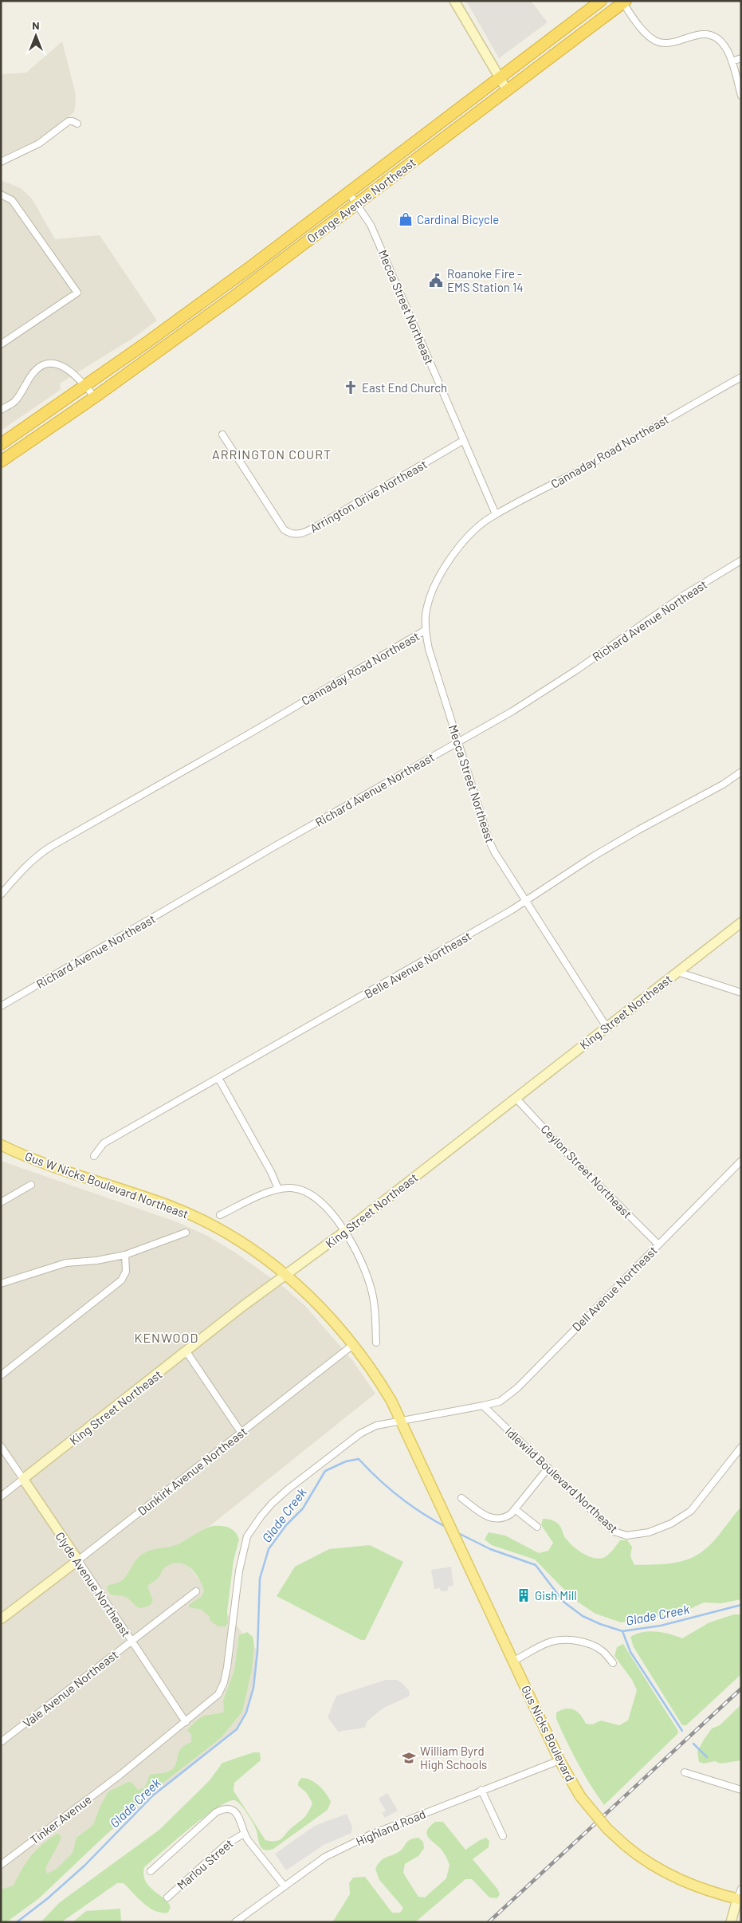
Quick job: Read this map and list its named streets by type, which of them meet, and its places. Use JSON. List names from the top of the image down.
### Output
{
  "streets": {
    "highway": ["Orange Avenue Northeast"],
    "main road": ["Gus W Nicks Boulevard Northeast", "Gus Nicks Boulevard"],
    "street": [
      "Mecca Street Northeast",
      "Cannaday Road Northeast",
      "Arrington Drive Northeast",
      "Richard Avenue Northeast",
      "Belle Avenue Northeast",
      "King Street Northeast",
      "Ceylon Street Northeast",
      "Dell Avenue Northeast",
      "Dunkirk Avenue Northeast",
      "Idlewild Boulevard Northeast",
      "Clyde Avenue Northeast",
      "Vale Avenue Northeast",
      "Tinker Avenue",
      "Highland Road",
      "Marlou Street"
    ]
  },
  "crossings": [
    ["Orange Avenue Northeast", "Mecca Street Northeast"],
    ["Mecca Street Northeast", "Cannaday Road Northeast"],
    ["Mecca Street Northeast", "Arrington Drive Northeast"],
    ["Mecca Street Northeast", "Richard Avenue Northeast"],
    ["Mecca Street Northeast", "Belle Avenue Northeast"],
    ["Mecca Street Northeast", "King Street Northeast"],
    ["King Street Northeast", "Ceylon Street Northeast"],
    ["King Street Northeast", "Gus W Nicks Boulevard Northeast"],
    ["King Street Northeast", "Clyde Avenue Northeast"],
    ["Ceylon Street Northeast", "Dell Avenue Northeast"],
    ["Gus W Nicks Boulevard Northeast", "Dunkirk Avenue Northeast"],
    ["Gus W Nicks Boulevard Northeast", "Gus Nicks Boulevard"],
    ["Gus W Nicks Boulevard Northeast", "Tinker Avenue"],
    ["Dell Avenue Northeast", "Idlewild Boulevard Northeast"],
    ["Dunkirk Avenue Northeast", "Clyde Avenue Northeast"],
    ["Clyde Avenue Northeast", "Vale Avenue Northeast"],
    ["Clyde Avenue Northeast", "Tinker Avenue"],
    ["Gus Nicks Boulevard", "Highland Road"]
  ],
  "districts": ["ARRINGTON COURT", "KENWOOD"],
  "water": ["Glade Creek"],
  "places": {
    "shop": ["Cardinal Bicycle"],
    "public building": ["Roanoke Fire - EMS Station 14"],
    "church": ["East End Church"],
    "building": ["Gish Mill"],
    "school or university": ["William Byrd High Schools"]
  },
  "north": "top"
}
